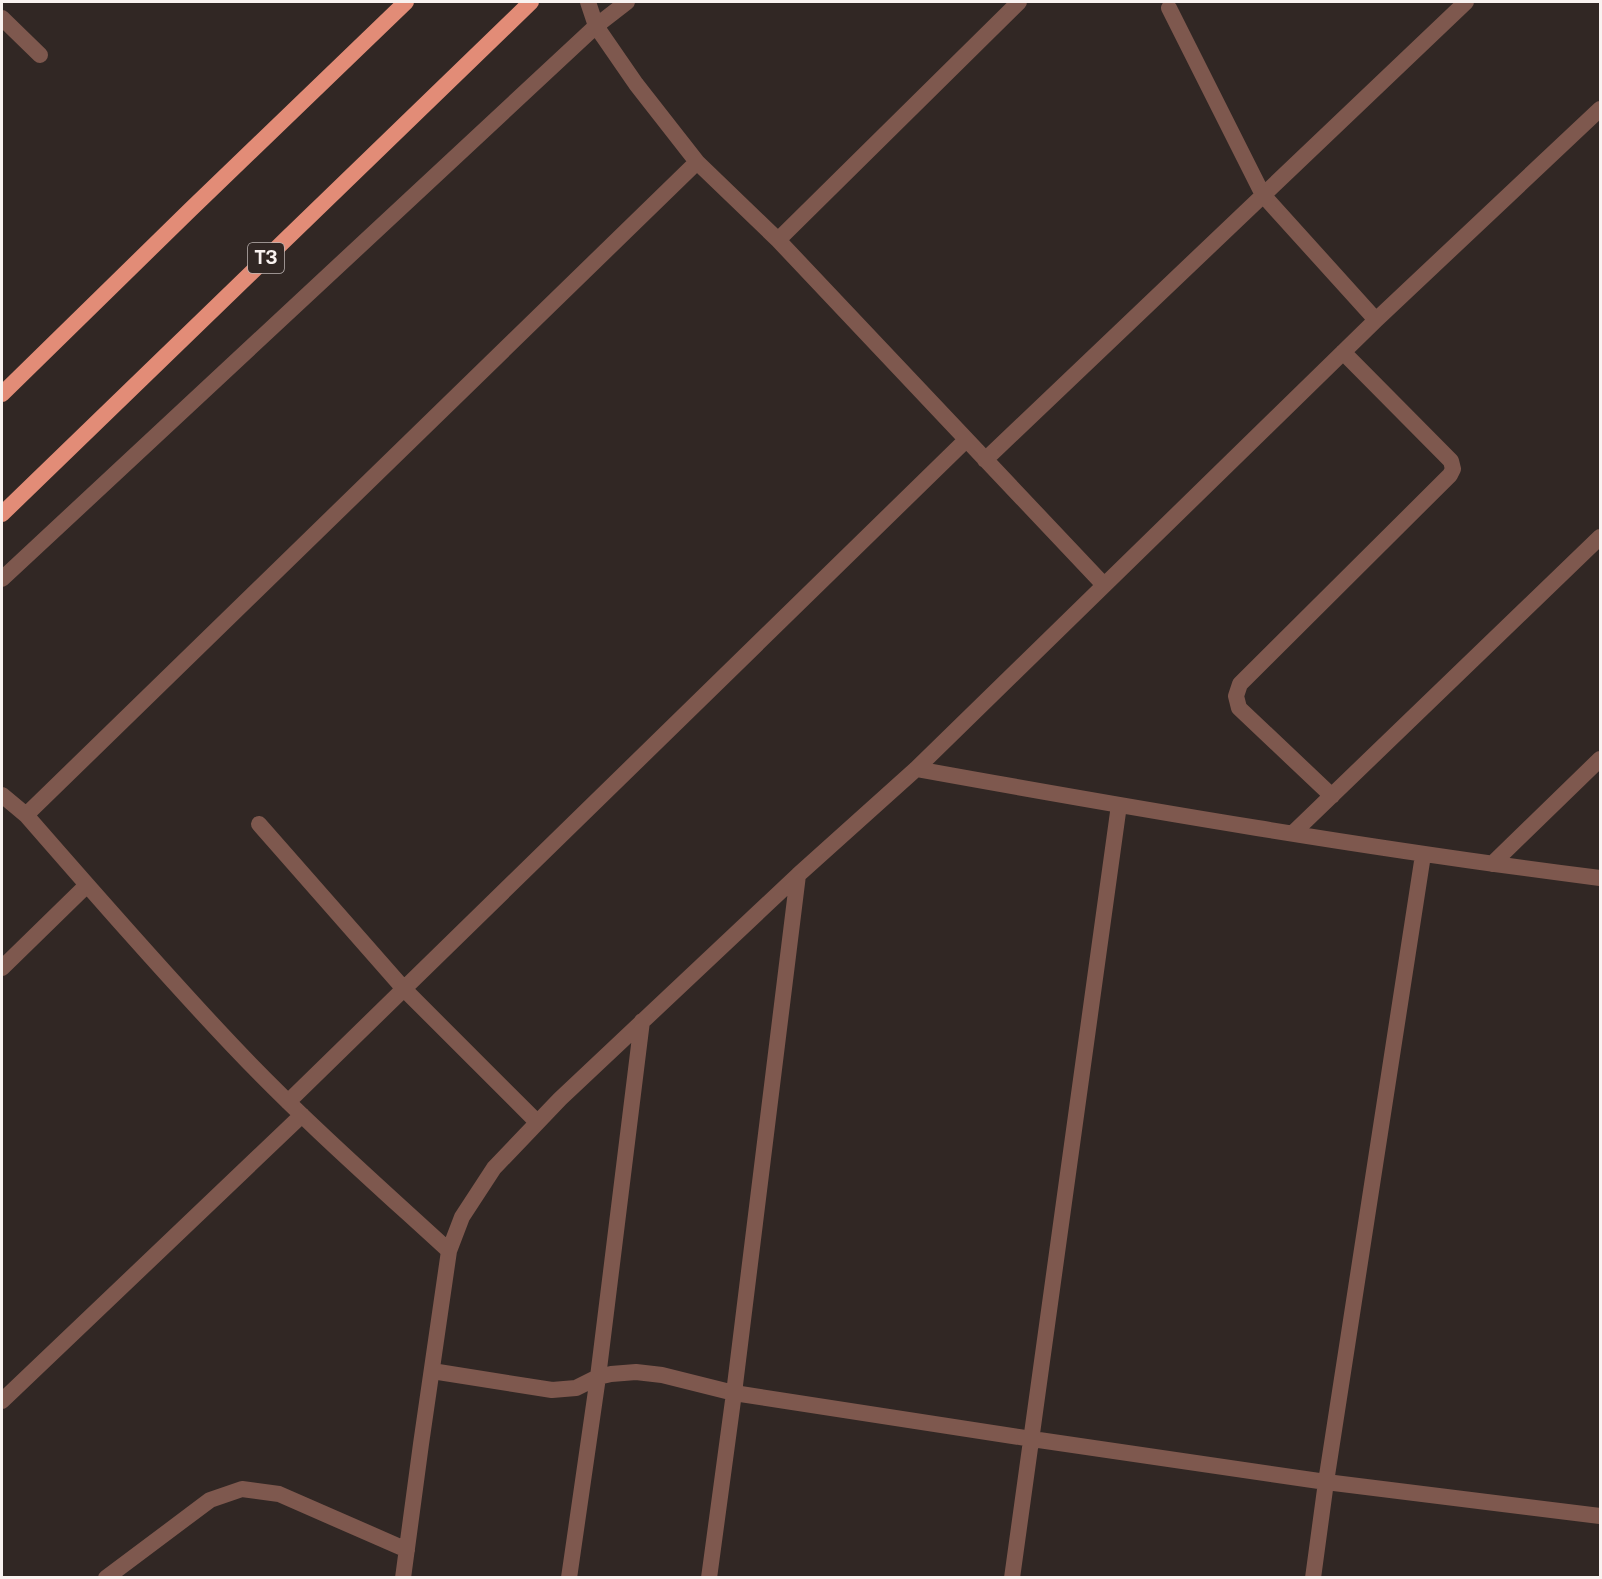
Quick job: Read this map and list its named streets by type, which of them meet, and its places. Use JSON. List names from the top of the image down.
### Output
{
  "streets": {
    "highway": ["T3"]
  }
}
